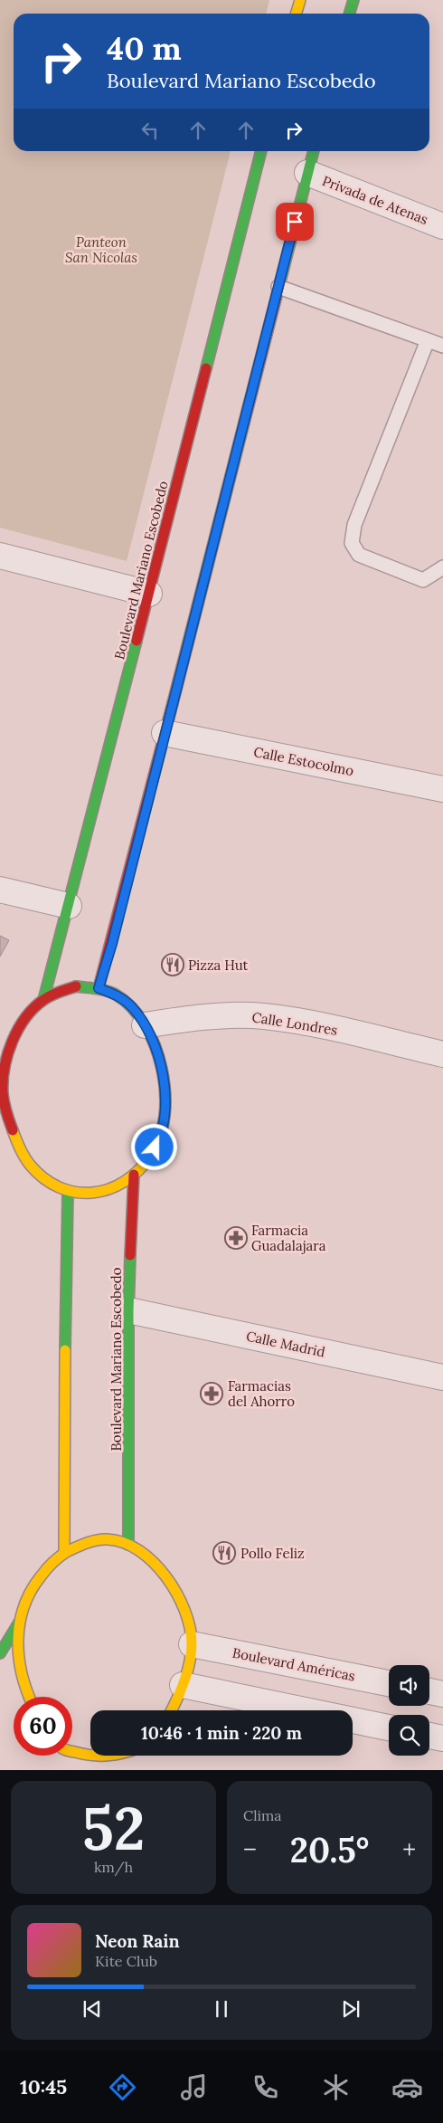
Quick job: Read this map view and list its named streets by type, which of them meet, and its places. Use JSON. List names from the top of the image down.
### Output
{
  "streets": {
    "main road": ["Boulevard Mariano Escobedo"],
    "street": [
      "Privada de Atenas",
      "Calle Estocolmo",
      "Calle Londres",
      "Calle Madrid",
      "Boulevard Américas"
    ]
  },
  "crossings": [
    ["Boulevard Mariano Escobedo", "Calle Madrid"]
  ],
  "parks": ["Panteon San Nicolas"],
  "places": {
    "restaurant": ["Pizza Hut", "Pollo Feliz"],
    "pharmacy": ["Farmacia Guadalajara", "Farmacias del Ahorro"]
  },
  "page": {
    "turn": ["40 m", "Boulevard Mariano Escobedo"],
    "limit": "60",
    "trip": "10:46 · 1 min · 220 m",
    "tile": [
      ["52", "km/h"],
      "Clima"
    ],
    "heat": ["−", "20.5°", "+"],
    "song": ["Neon Rain", "Kite Club"],
    "tabs": "10:45"
  }
}
